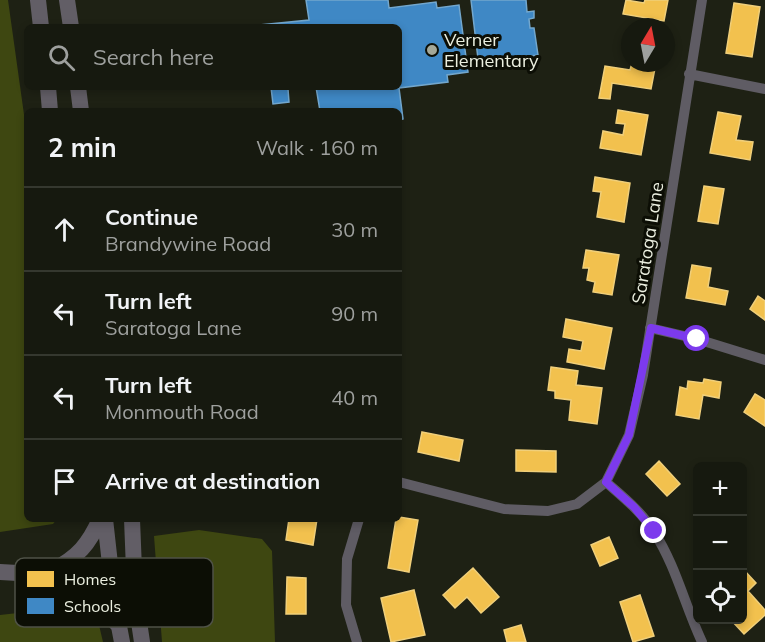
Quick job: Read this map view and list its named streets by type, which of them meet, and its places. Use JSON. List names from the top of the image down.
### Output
{
  "streets": {
    "street": ["Saratoga Lane"]
  },
  "places": ["Verner Elementary"],
  "legend": ["Homes", "Schools"],
  "north": "top",
  "page": {
    "search": "Search here",
    "heading": ["2 min", "Walk · 160 m"],
    "list": [
      ["Continue", "Brandywine Road", "30 m"],
      ["Turn left", "Saratoga Lane", "90 m"],
      ["Turn left", "Monmouth Road", "40 m"],
      "Arrive at destination"
    ],
    "map_buttons": ["+", "−"]
  }
}
